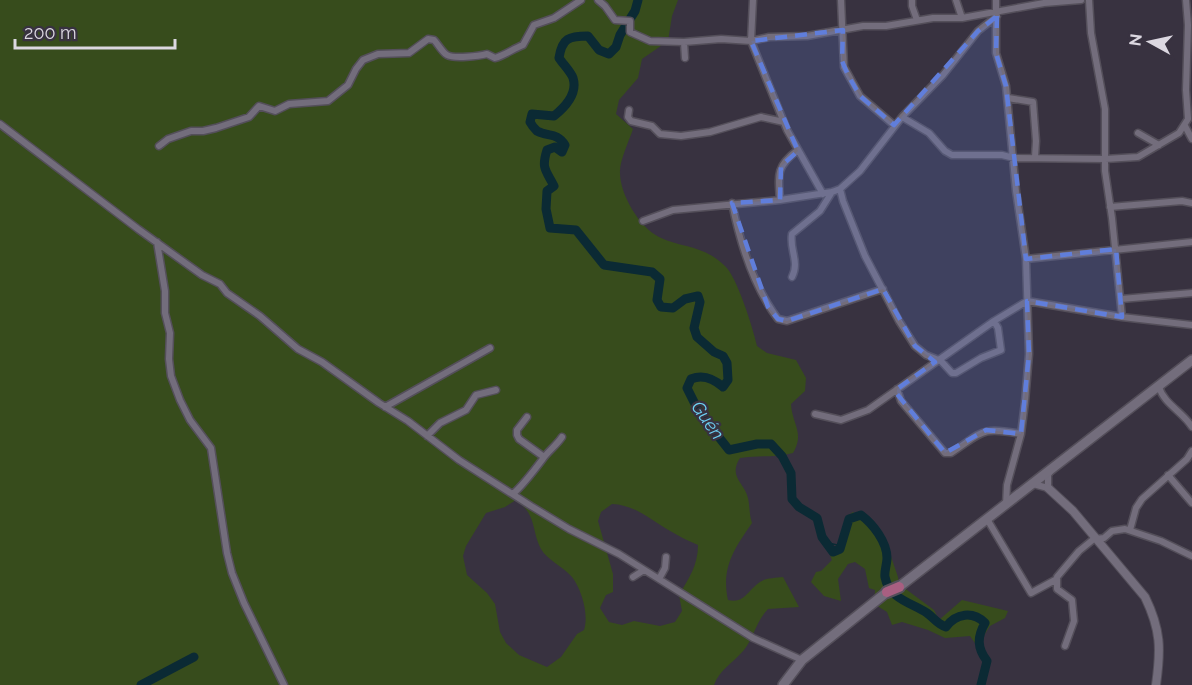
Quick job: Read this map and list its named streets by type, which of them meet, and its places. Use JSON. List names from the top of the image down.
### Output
{
  "water": ["Guén"],
  "scale_bar": "200 m",
  "north": "left"
}
